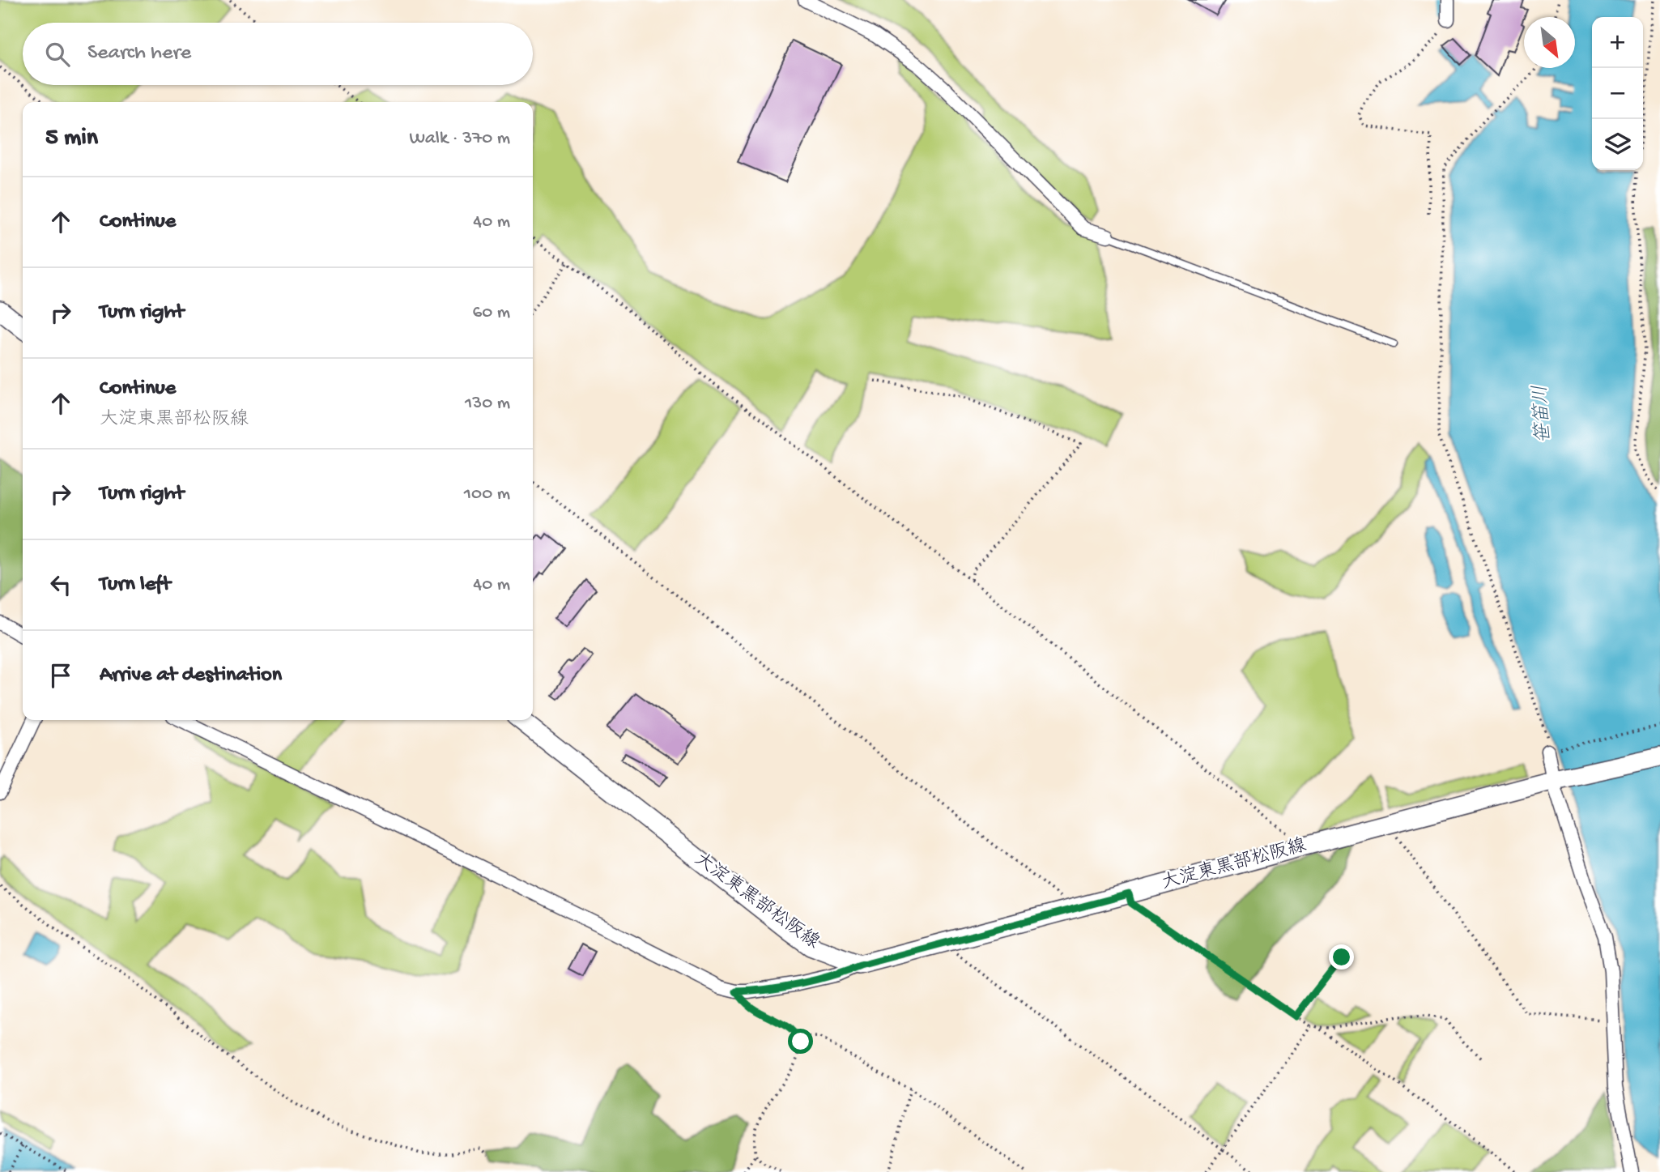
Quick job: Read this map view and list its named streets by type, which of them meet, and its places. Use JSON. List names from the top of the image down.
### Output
{
  "streets": {
    "main road": ["大淀東黒部松阪線"]
  },
  "water": ["笹笛川"],
  "north": "bottom right",
  "page": {
    "map_buttons": ["+", "−"],
    "search": "Search here",
    "heading": ["5 min", "Walk · 370 m"],
    "list": [
      ["Continue", "40 m"],
      ["Turn right", "60 m"],
      ["Continue", "大淀東黒部松阪線", "130 m"],
      ["Turn right", "100 m"],
      ["Turn left", "40 m"],
      "Arrive at destination"
    ]
  }
}
